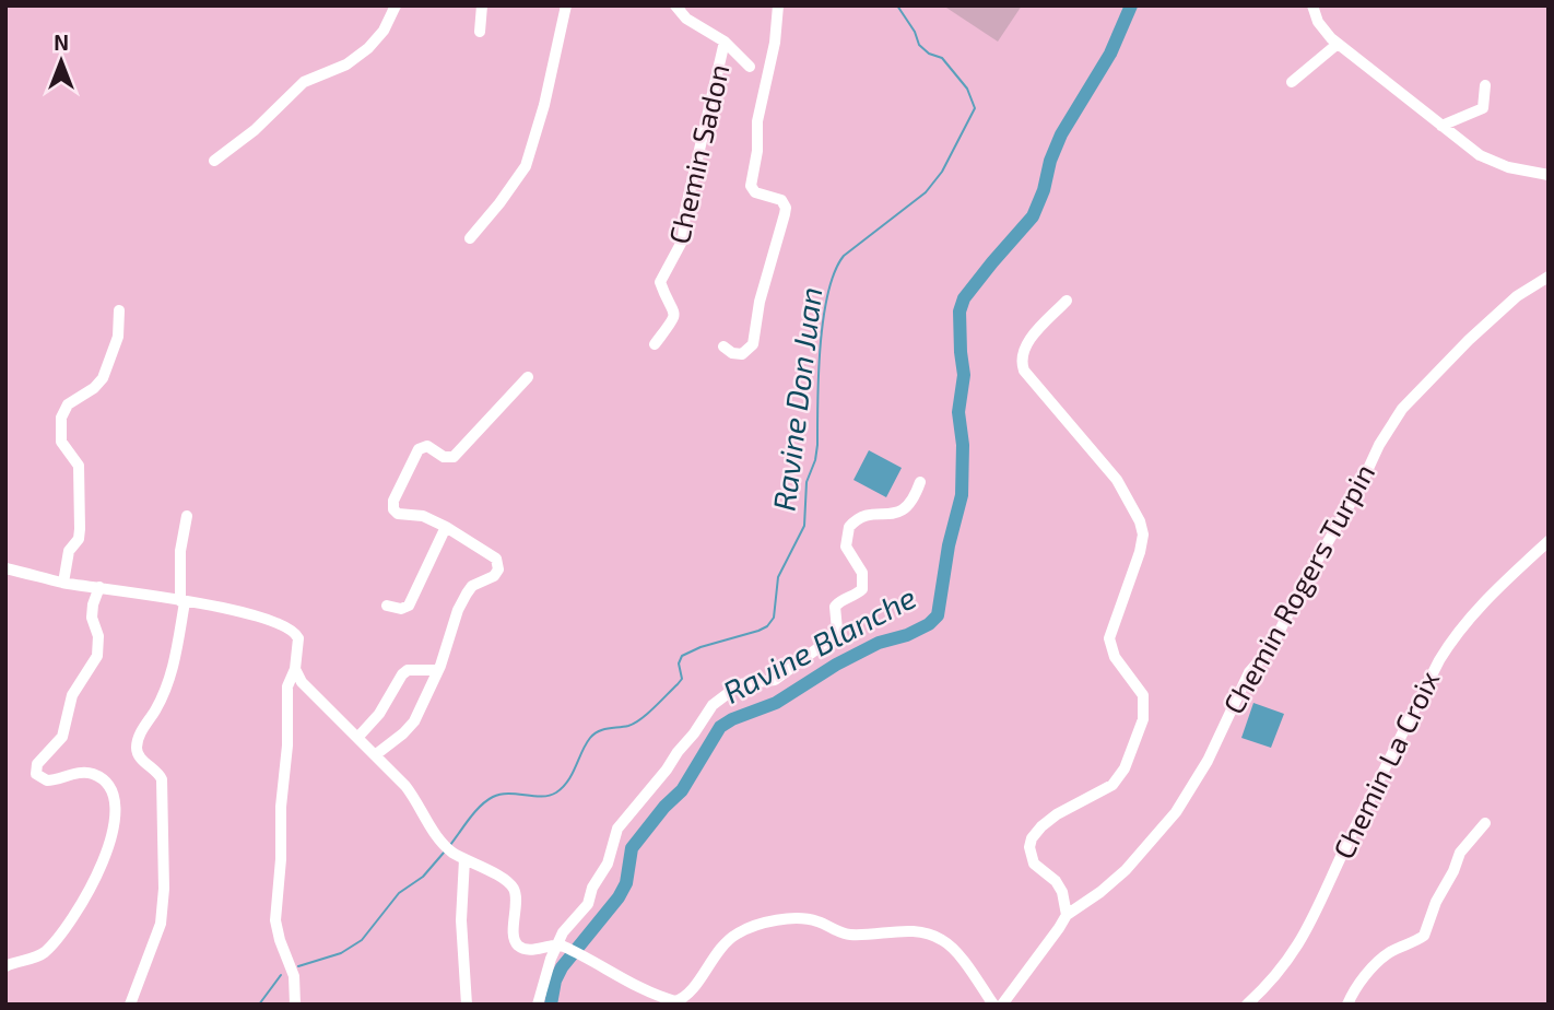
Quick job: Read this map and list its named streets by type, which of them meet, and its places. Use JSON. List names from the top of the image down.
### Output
{
  "streets": {
    "street": ["Chemin Sadon", "Chemin Rogers Turpin", "Chemin La Croix"]
  },
  "water": ["Ravine Don Juan", "Ravine Blanche"],
  "north": "top"
}
